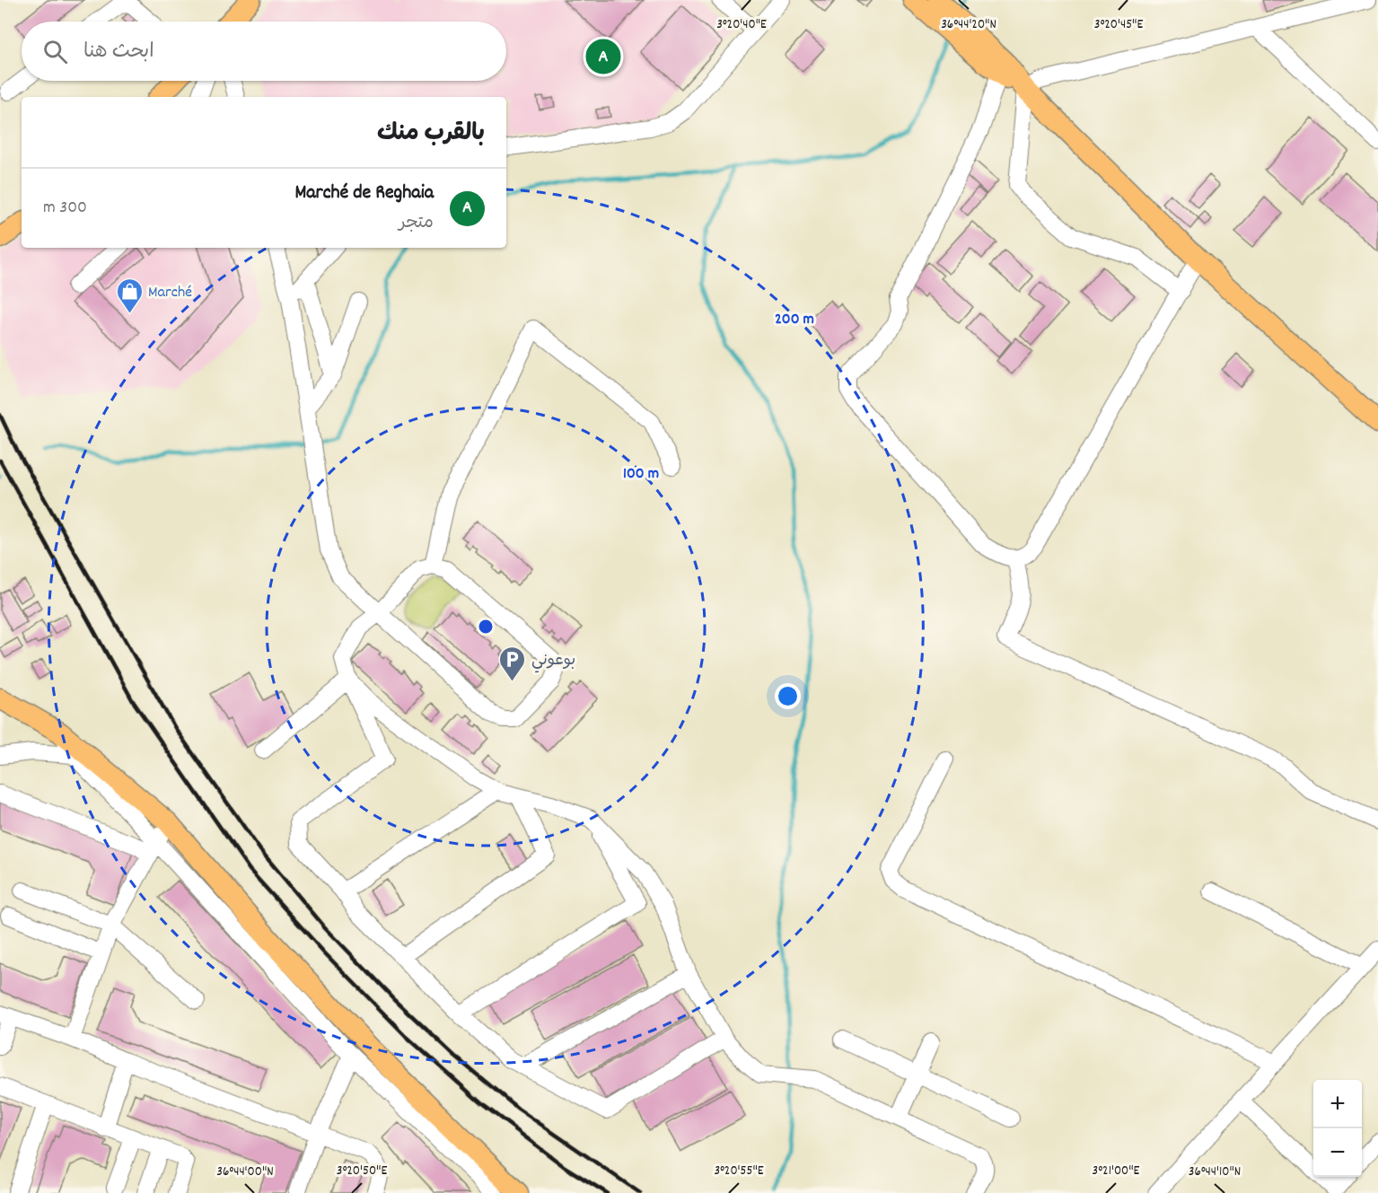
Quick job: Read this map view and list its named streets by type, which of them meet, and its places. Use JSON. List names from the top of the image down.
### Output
{
  "places": {
    "shop": ["Marché"],
    "parking": ["بوعوني"]
  },
  "page": {
    "search": "ابحث هنا",
    "pins": "A",
    "heading": "بالقرب منك",
    "list": [
      {
        "mark": "A",
        "name": "Marché de Reghaia",
        "note": "متجر",
        "value": "300 m"
      }
    ],
    "map_buttons": ["+", "−"]
  },
  "coordinates": [
    "36°44'20\"N",
    "3°20'40\"E",
    "3°20'45\"E",
    "3°20'50\"E",
    "3°20'55\"E",
    "3°21'00\"E",
    "36°44'00\"N",
    "36°44'10\"N"
  ],
  "rings": ["200 m", "100 m"]
}
